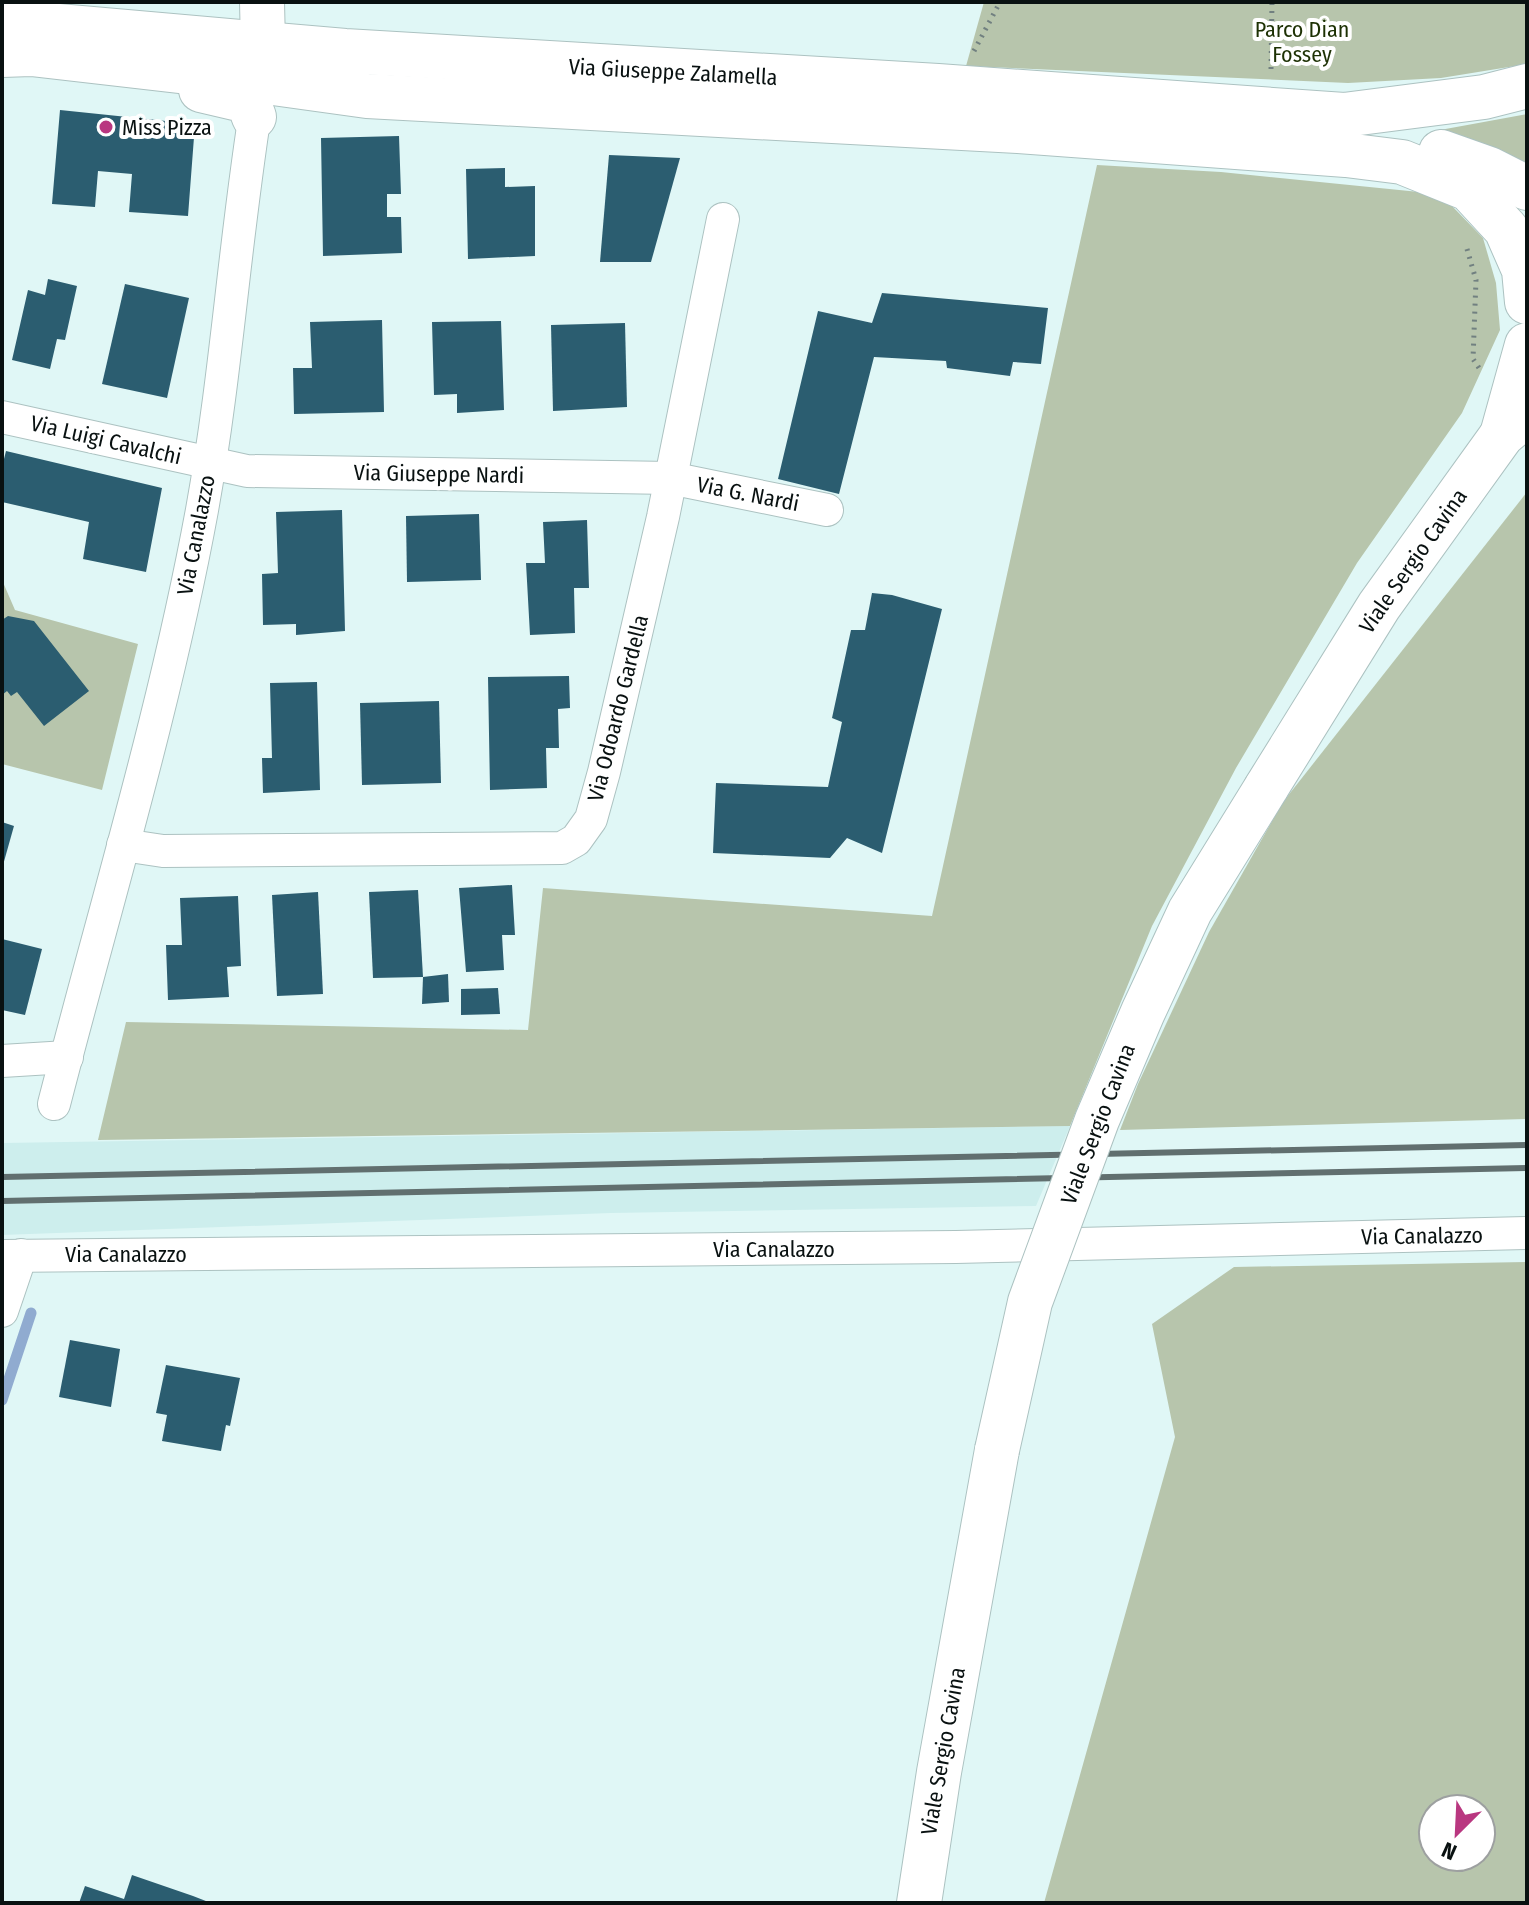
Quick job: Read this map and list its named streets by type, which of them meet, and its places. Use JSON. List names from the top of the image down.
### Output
{
  "streets": {
    "street": [
      "Via Giuseppe Zalamella",
      "Via Luigi Cavalchi",
      "Via Giuseppe Nardi",
      "Via G. Nardi",
      "Via Canalazzo",
      "Viale Sergio Cavina",
      "Via Odoardo Gardella"
    ]
  },
  "crossings": [
    ["Via Giuseppe Zalamella", "Via Canalazzo"],
    ["Via Luigi Cavalchi", "Via Giuseppe Nardi"],
    ["Via Luigi Cavalchi", "Via Canalazzo"],
    ["Via Giuseppe Nardi", "Via G. Nardi"],
    ["Via Giuseppe Nardi", "Via Canalazzo"],
    ["Via Giuseppe Nardi", "Via Odoardo Gardella"],
    ["Via G. Nardi", "Via Odoardo Gardella"],
    ["Via Canalazzo", "Via Odoardo Gardella"]
  ],
  "parks": ["Parco Dian Fossey"],
  "places": ["Miss Pizza"],
  "north": "bottom left"
}
